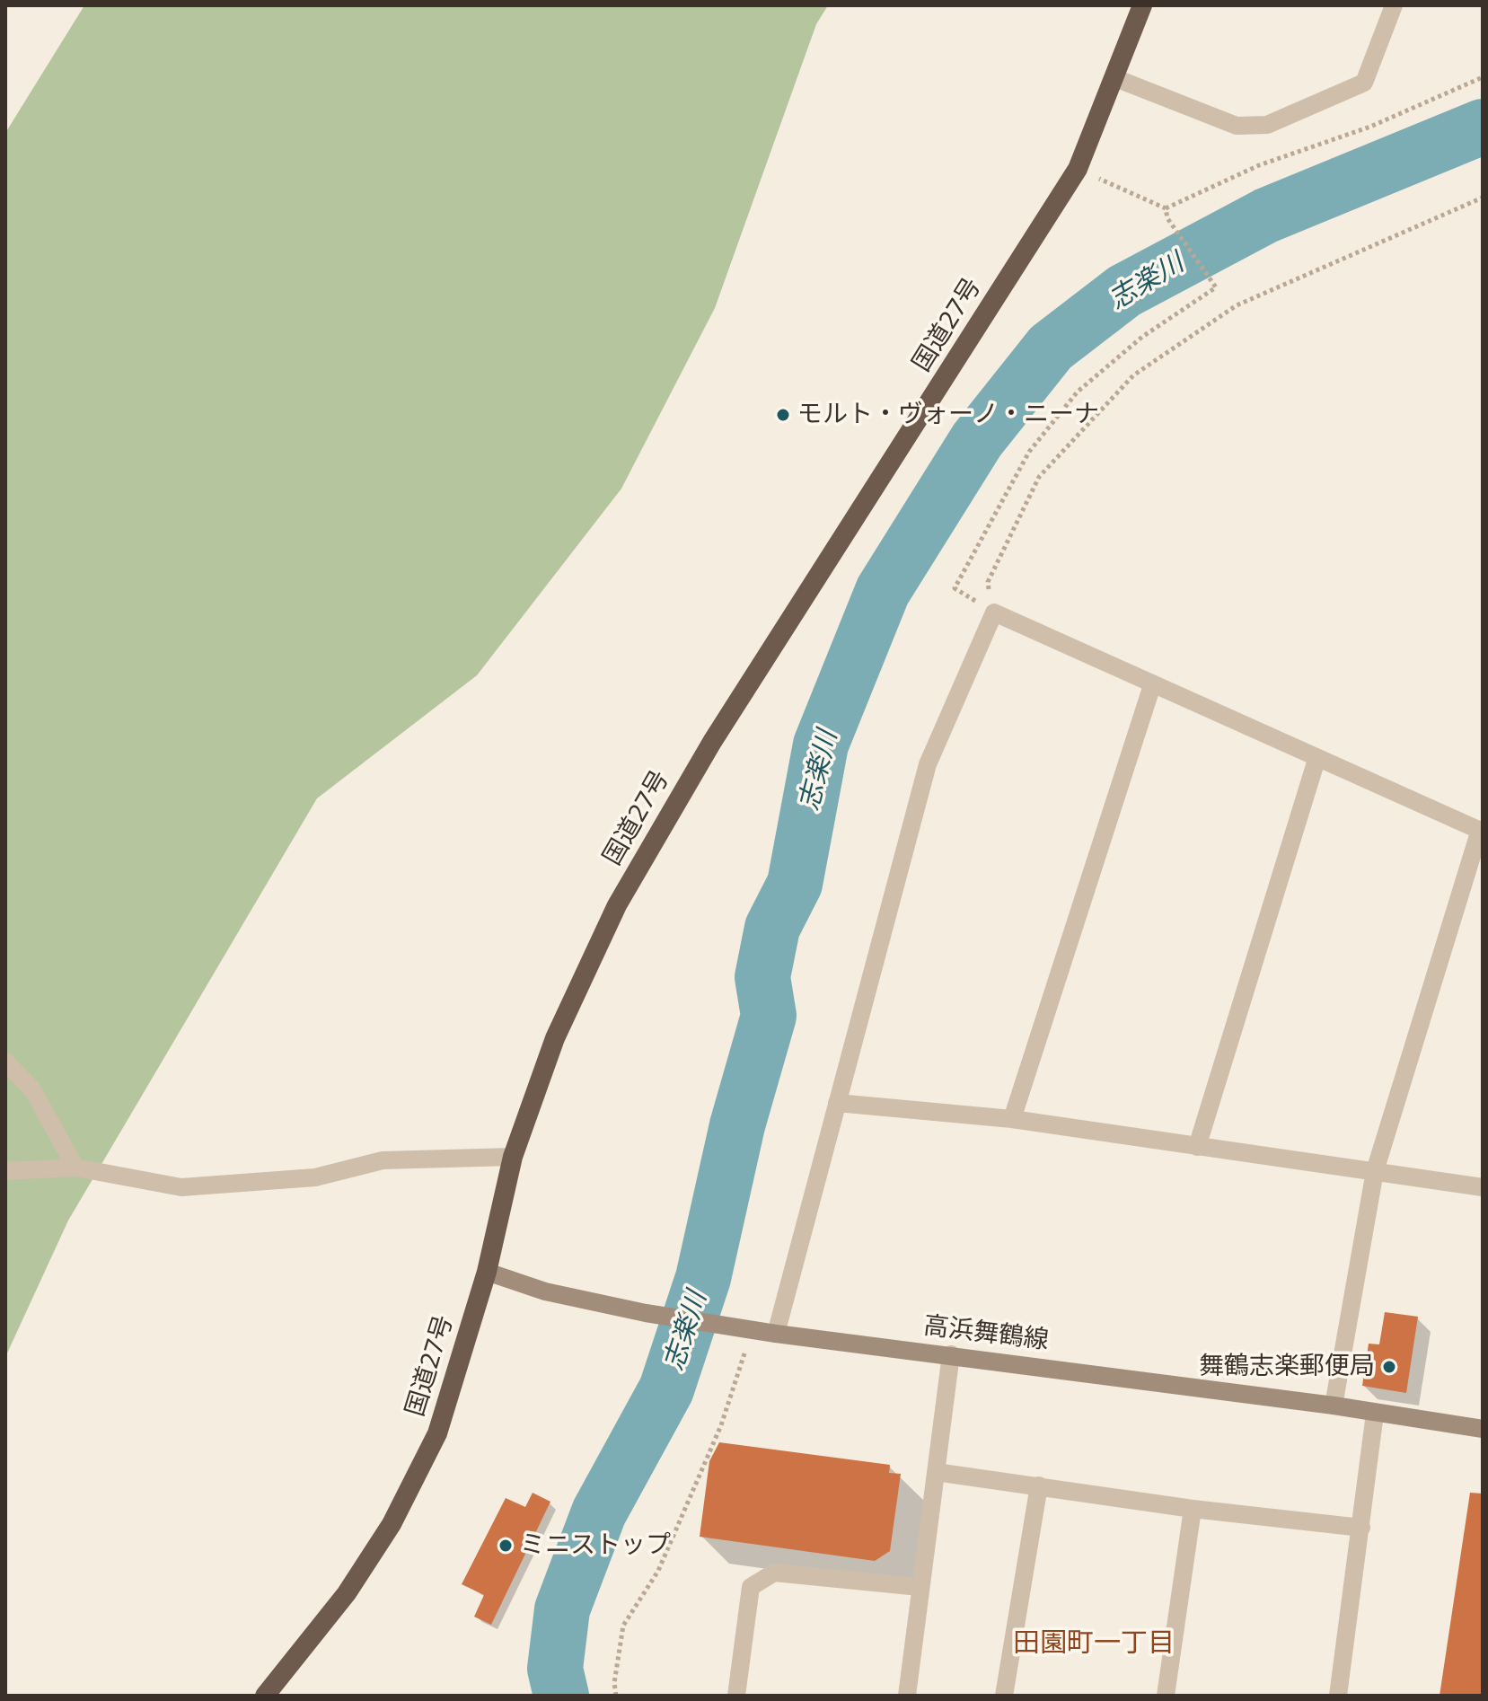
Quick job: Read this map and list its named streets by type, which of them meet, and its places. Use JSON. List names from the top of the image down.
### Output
{
  "streets": {
    "highway": ["国道27号"],
    "main road": ["高浜舞鶴線"]
  },
  "crossings": [
    ["国道27号", "高浜舞鶴線"]
  ],
  "districts": ["田園町一丁目"],
  "water": ["志楽川"],
  "places": ["モルト・ヴォーノ・ニーナ", "舞鶴志楽郵便局", "ミニストップ"]
}
